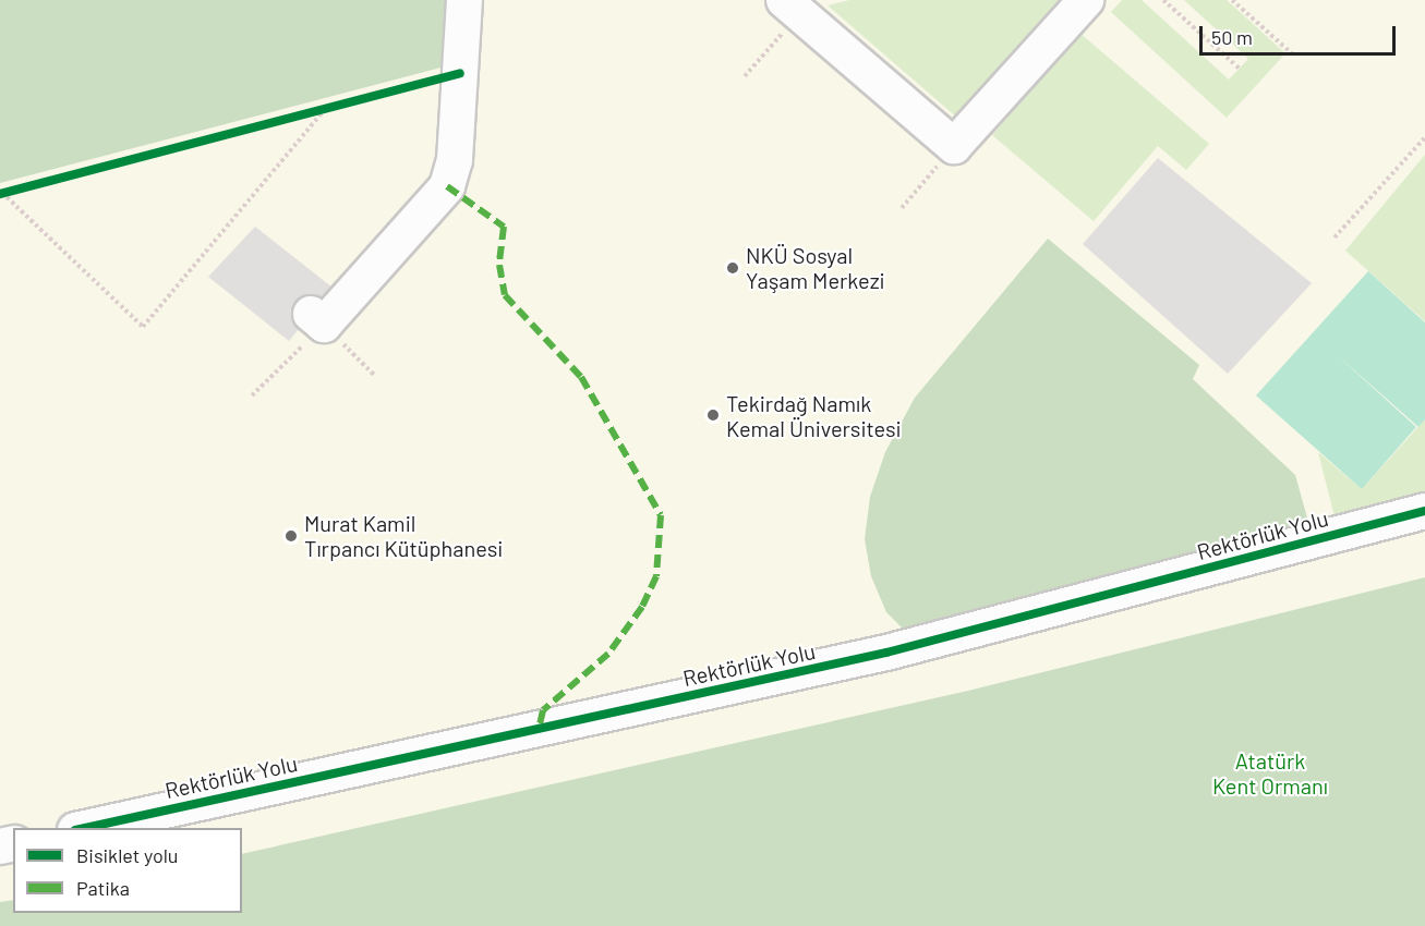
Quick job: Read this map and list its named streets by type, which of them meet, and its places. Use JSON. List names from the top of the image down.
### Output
{
  "streets": {
    "street": ["Rektörlük Yolu"]
  },
  "parks": ["Atatürk Kent Ormanı"],
  "places": ["NKÜ Sosyal Yaşam Merkezi", "Tekirdağ Namık Kemal Üniversitesi", "Murat Kamil Tırpancı Kütüphanesi"],
  "legend": ["Bisiklet yolu", "Patika"],
  "scale_bar": "50 m"
}
